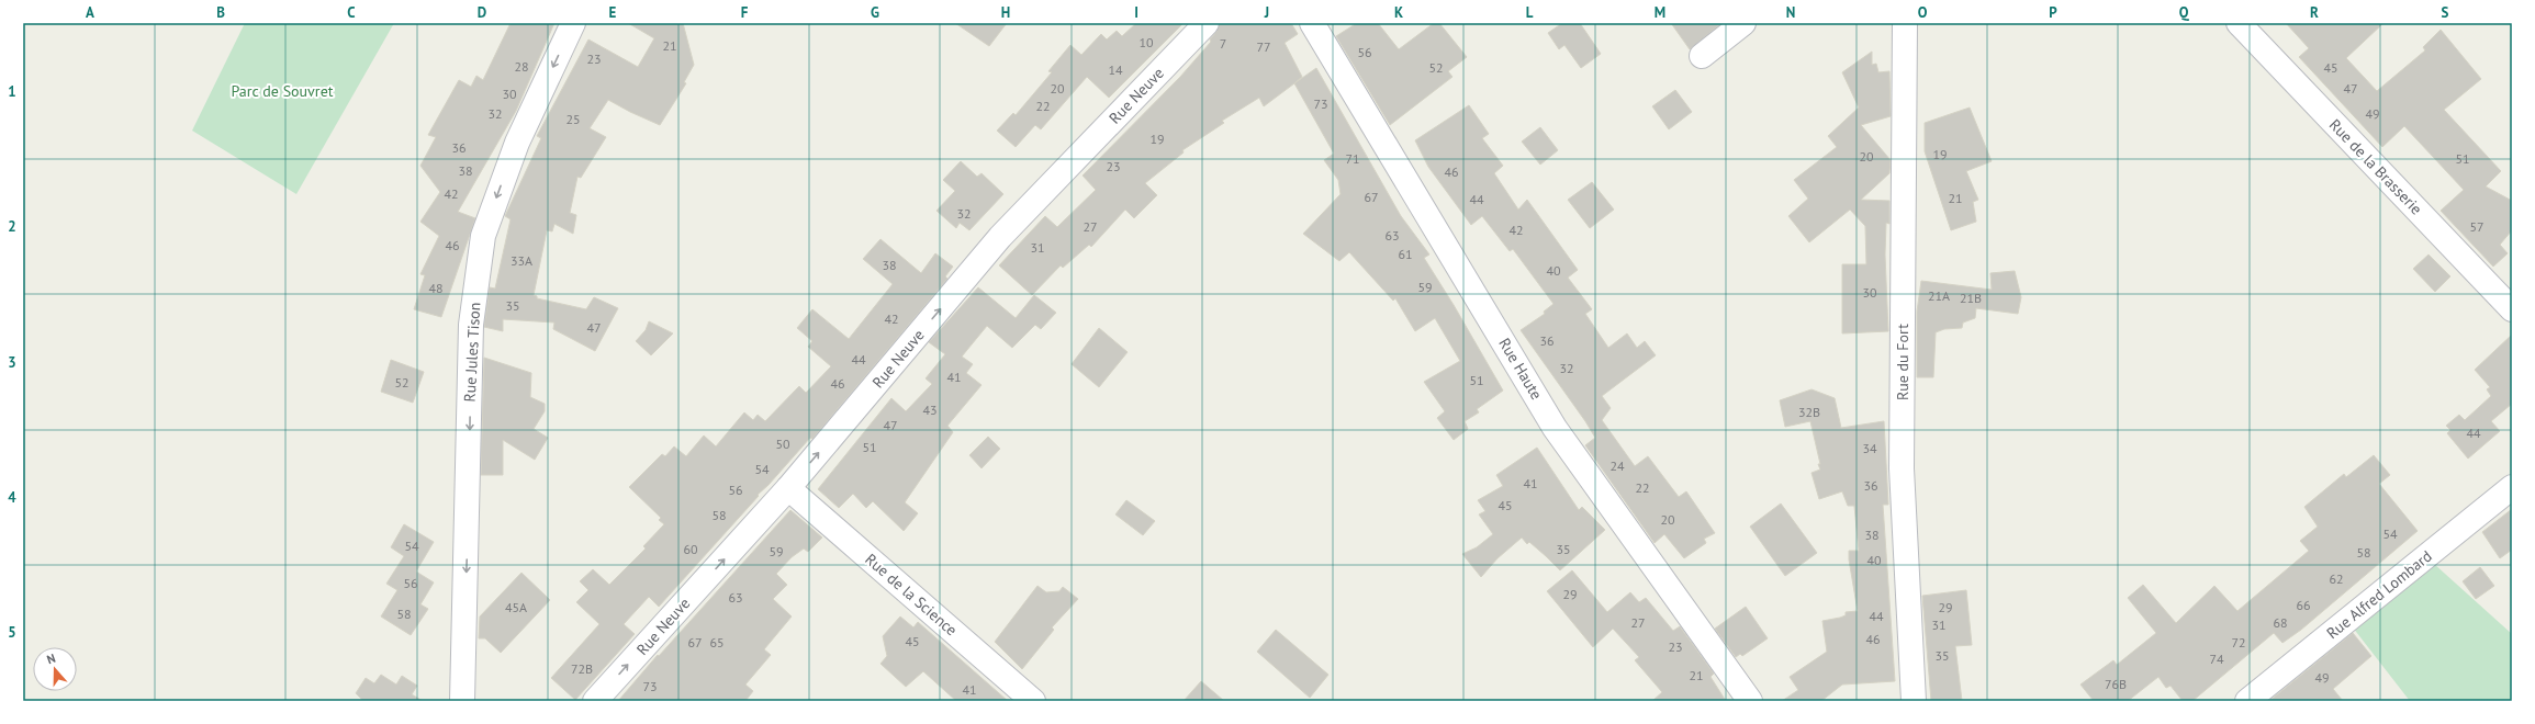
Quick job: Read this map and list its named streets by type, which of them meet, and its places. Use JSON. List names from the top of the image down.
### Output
{
  "streets": {
    "street": [
      "Rue Neuve",
      "Rue de la Brasserie",
      "Rue Jules Tison",
      "Rue du Fort",
      "Rue Haute",
      "Rue de la Science",
      "Rue Alfred Lombard"
    ]
  },
  "crossings": [
    ["Rue Neuve", "Rue de la Science"]
  ],
  "one_way": ["Rue Neuve", "Rue Jules Tison"],
  "parks": ["Parc de Souvret"],
  "house_numbers": [
    "10",
    "7",
    "21",
    "77",
    "56",
    "23",
    "28",
    "52",
    "45",
    "14",
    "20",
    "47",
    "30",
    "73",
    "22",
    "32",
    "49",
    "25",
    "19",
    "36",
    "19",
    "20",
    "71",
    "51",
    "23",
    "38",
    "46",
    "42",
    "67",
    "21",
    "44",
    "32",
    "27",
    "57",
    "42",
    "63",
    "46",
    "31",
    "61",
    "33A",
    "38",
    "40",
    "59",
    "48",
    "30",
    "21A",
    "21B",
    "35",
    "42",
    "47",
    "36",
    "44",
    "32",
    "41",
    "51",
    "52",
    "46",
    "43",
    "32B",
    "47",
    "44",
    "50",
    "51",
    "34",
    "24",
    "54",
    "41",
    "36",
    "22",
    "56",
    "45",
    "58",
    "20",
    "54",
    "38",
    "54",
    "60",
    "35",
    "59",
    "58",
    "40",
    "62",
    "56",
    "29",
    "63",
    "66",
    "45A",
    "29",
    "58",
    "44",
    "27",
    "68",
    "31",
    "46",
    "45",
    "67",
    "65",
    "72",
    "23",
    "35",
    "74",
    "72B",
    "21",
    "49",
    "76B",
    "73",
    "41"
  ],
  "north": "top",
  "grid": {
    "columns": [
      "A",
      "B",
      "C",
      "D",
      "E",
      "F",
      "G",
      "H",
      "I",
      "J",
      "K",
      "L",
      "M",
      "N",
      "O",
      "P",
      "Q",
      "R",
      "S"
    ],
    "rows": [
      "1",
      "2",
      "3",
      "4",
      "5"
    ]
  }
}
